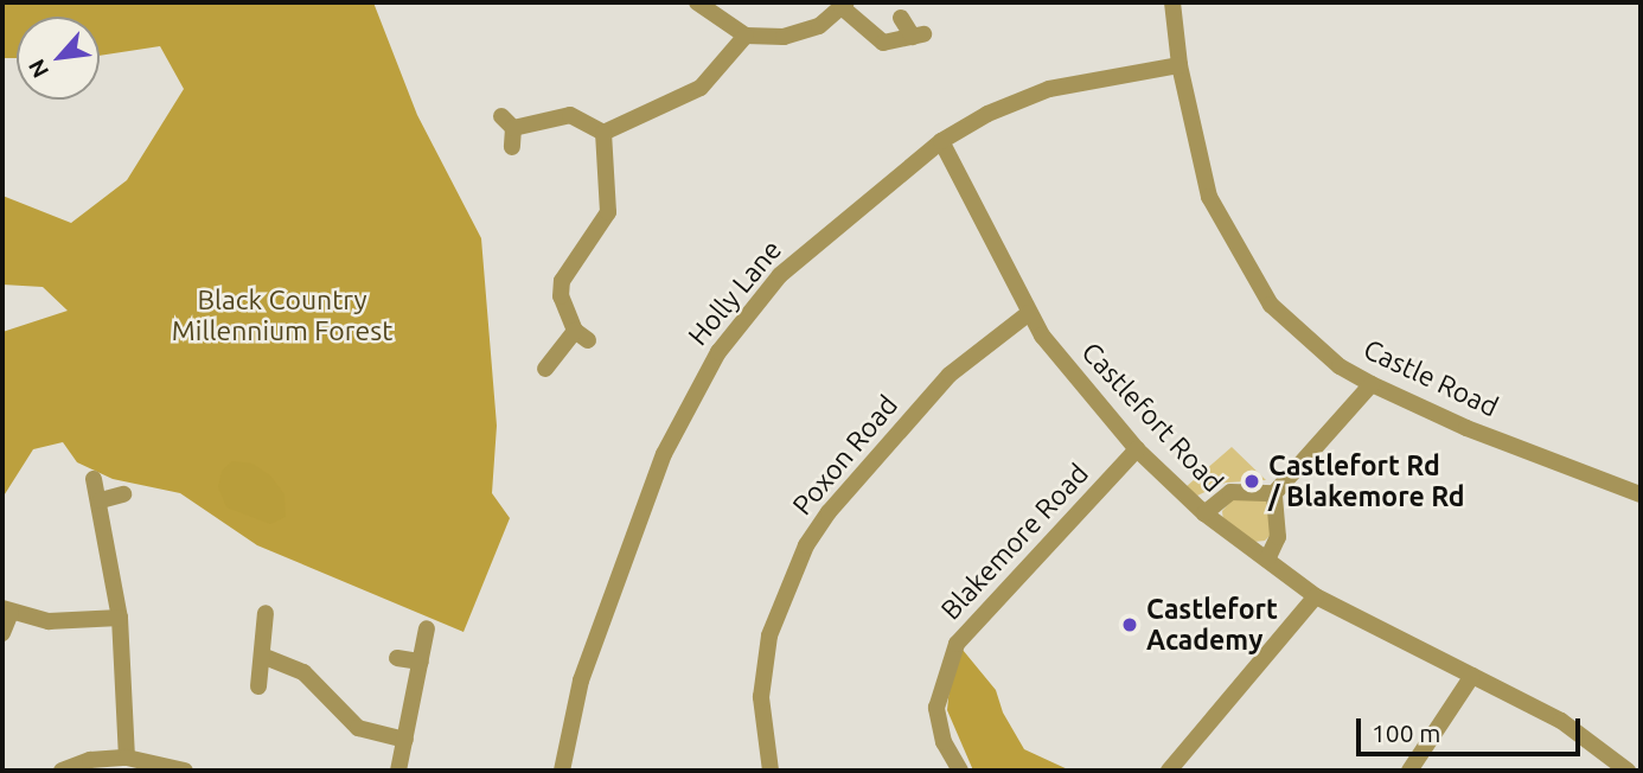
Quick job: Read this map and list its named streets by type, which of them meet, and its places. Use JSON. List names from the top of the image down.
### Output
{
  "streets": {
    "street": [
      "Holly Lane",
      "Castle Road",
      "Castlefort Road",
      "Poxon Road",
      "Blakemore Road"
    ]
  },
  "crossings": [
    ["Holly Lane", "Castle Road"],
    ["Holly Lane", "Castlefort Road"],
    ["Castlefort Road", "Poxon Road"],
    ["Castlefort Road", "Blakemore Road"]
  ],
  "parks": ["Black Country Millennium Forest"],
  "places": ["Castlefort Rd / Blakemore Rd", "Castlefort Academy"],
  "scale_bar": "100 m",
  "north": "bottom left"
}
